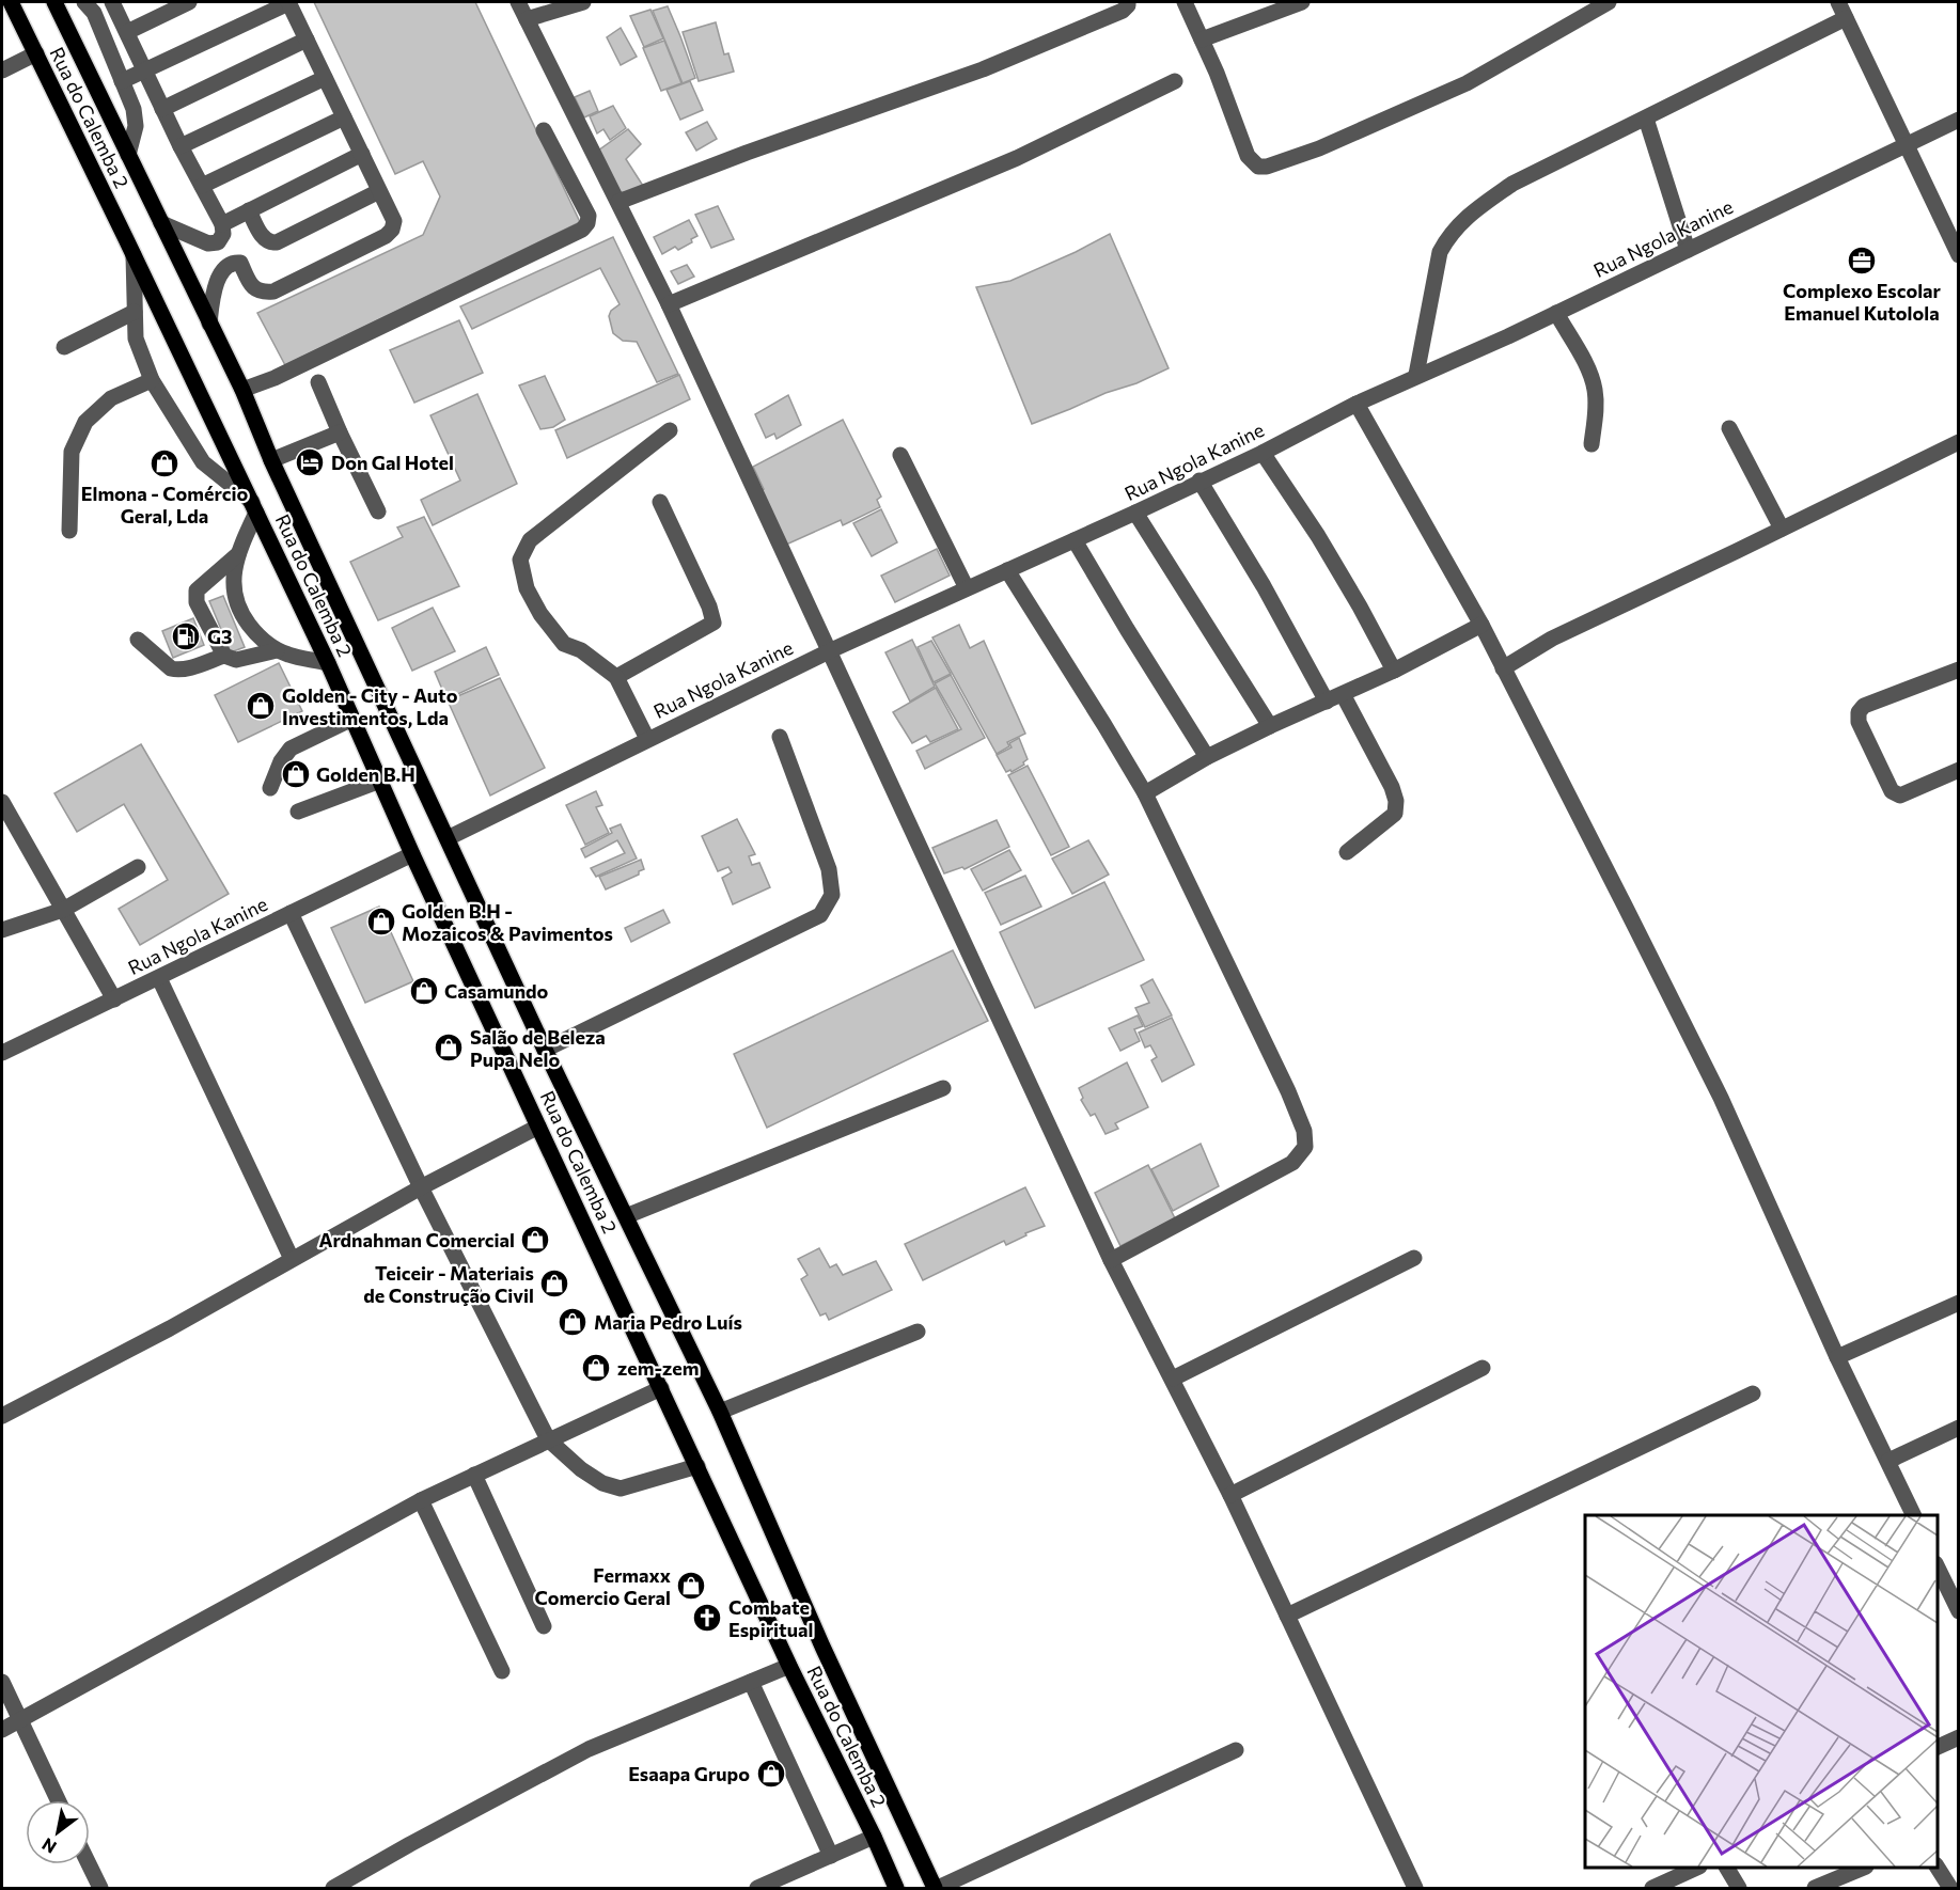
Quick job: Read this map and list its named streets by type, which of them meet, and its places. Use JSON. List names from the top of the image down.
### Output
{
  "streets": {
    "main road": ["Rua do Calemba 2"],
    "street": ["Rua Ngola Kanine"]
  },
  "crossings": [
    ["Rua do Calemba 2", "Rua Ngola Kanine"]
  ],
  "places": {
    "office": ["Complexo Escolar Emanuel Kutolola"],
    "hotel": ["Don Gal Hotel"],
    "shop": [
      "Elmona - Comércio Geral, Lda",
      "Golden - City - Auto Investimentos, Lda",
      "Golden B.H",
      "Golden B.H - Mozaicos & Pavimentos",
      "Casamundo",
      "Salão de Beleza Pupa Nelo",
      "Ardnahman Comercial",
      "Teiceir - Materiais de Construção Civil",
      "Maria Pedro Luís",
      "zem-zem",
      "Fermaxx Comercio Geral",
      "Esaapa Grupo"
    ],
    "fuel station": ["G3"],
    "church": ["Combate Espiritual"]
  },
  "north": "bottom left"
}
